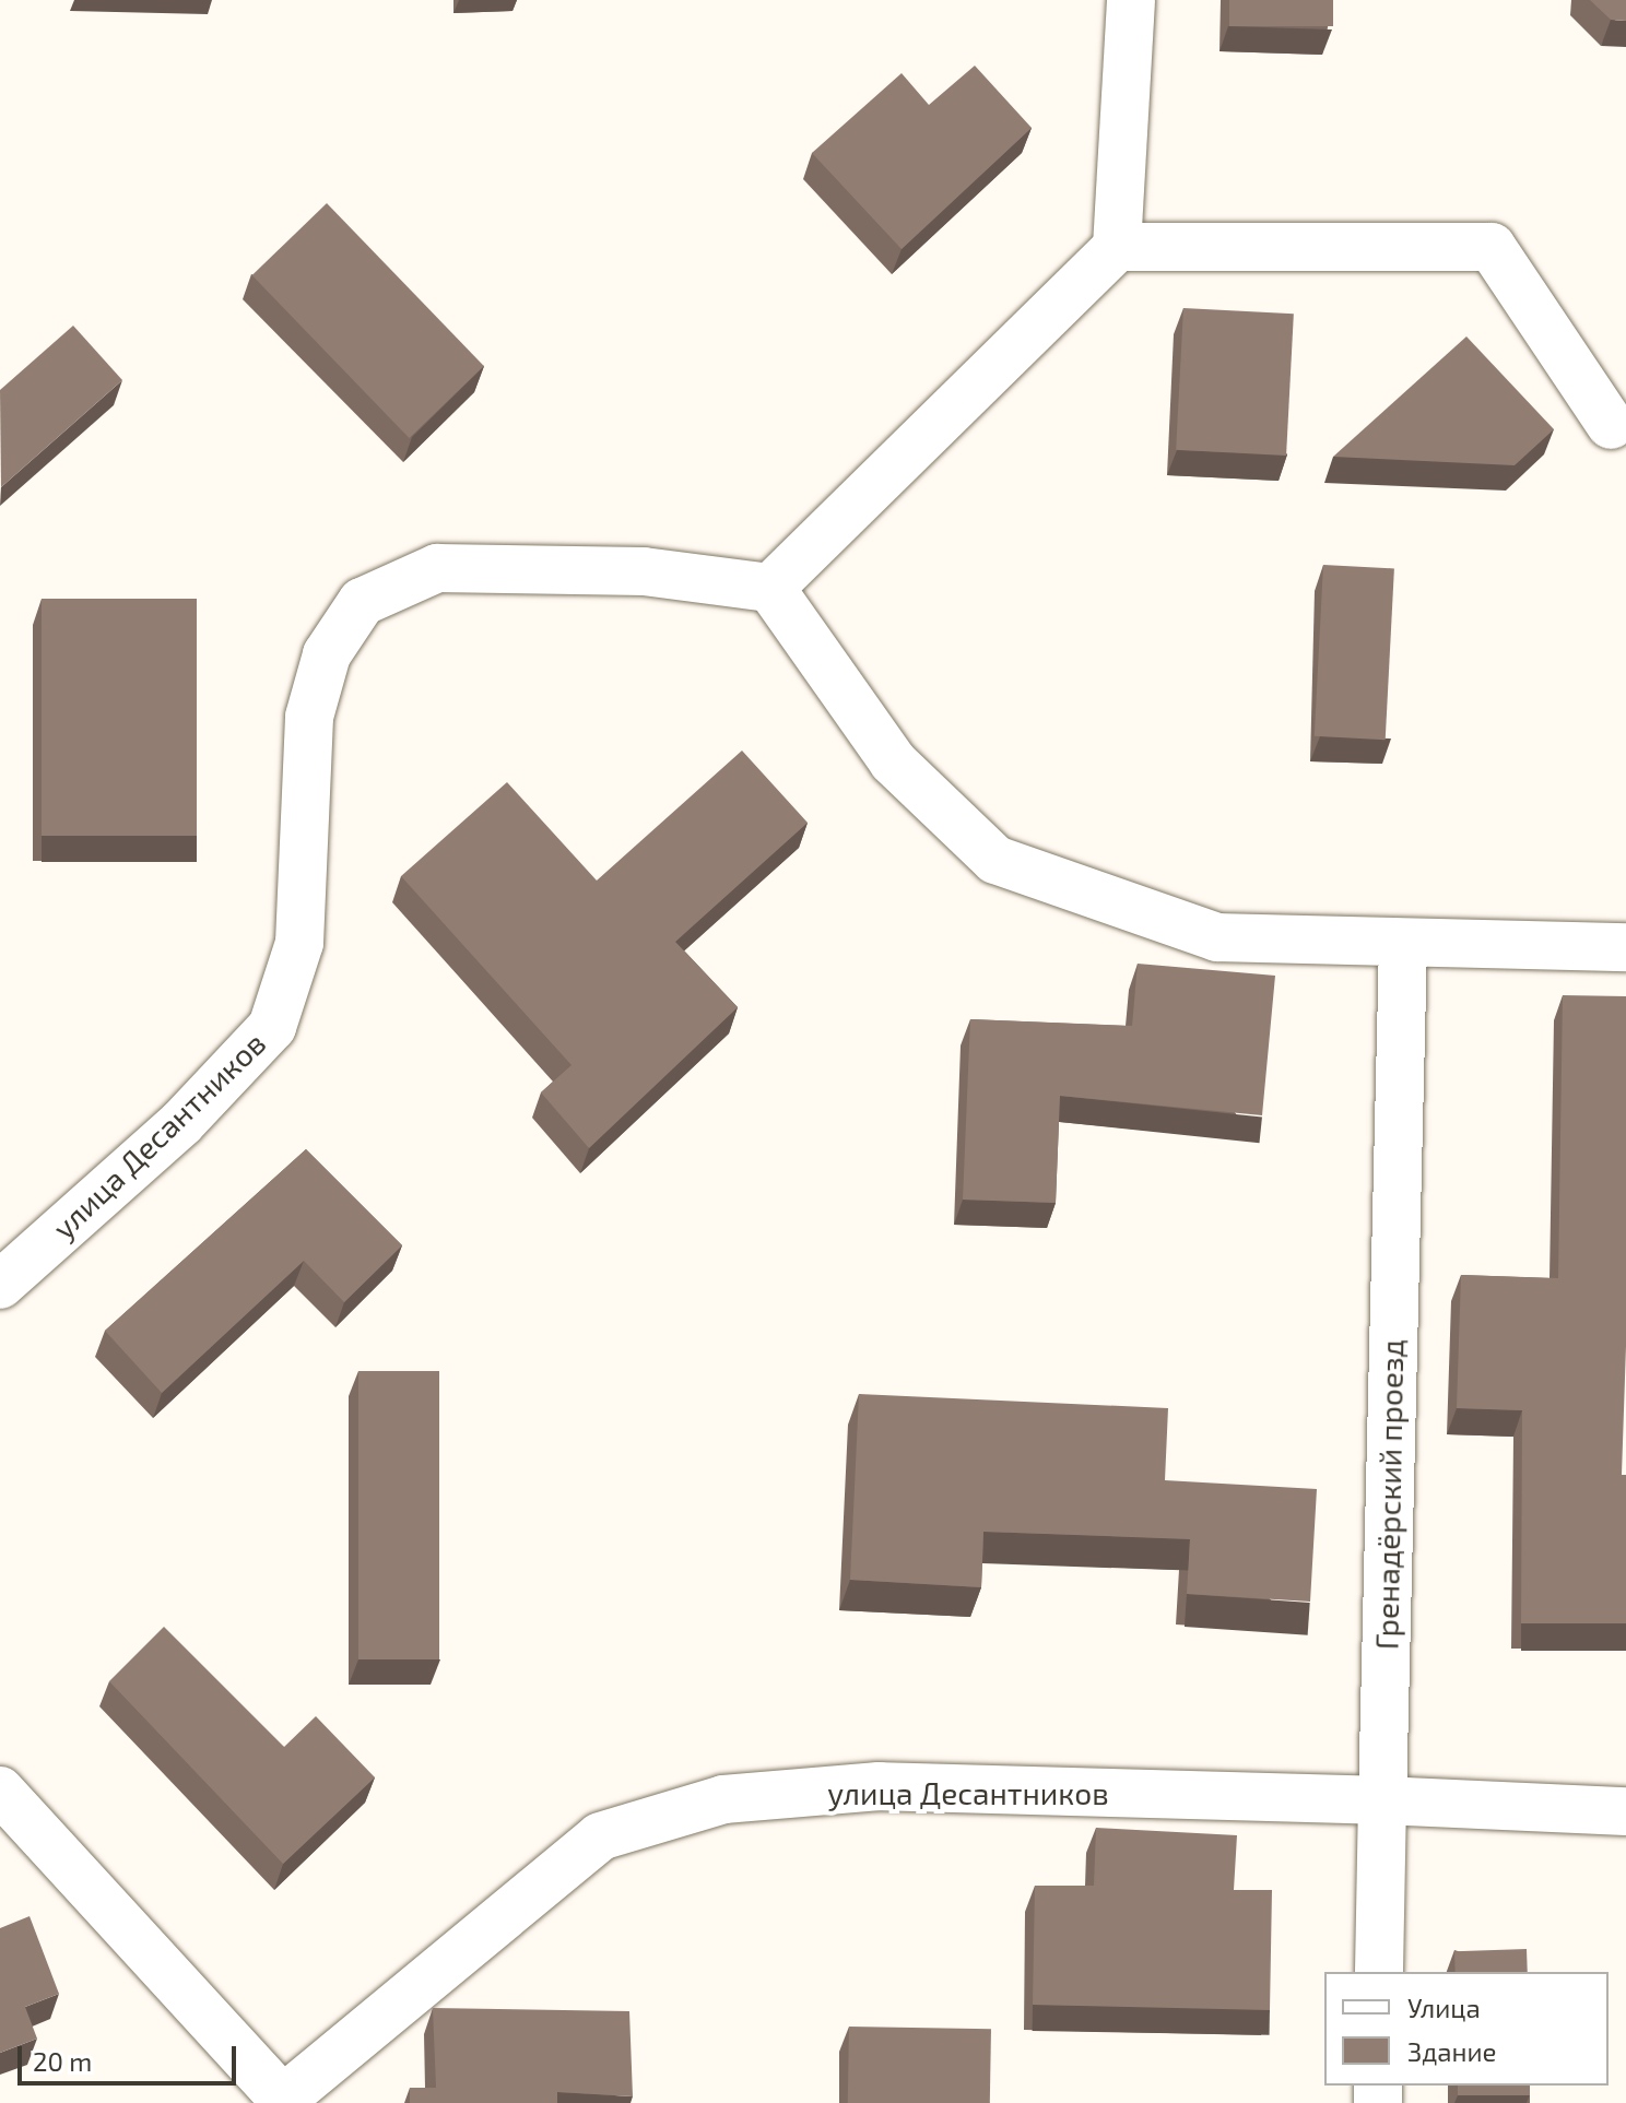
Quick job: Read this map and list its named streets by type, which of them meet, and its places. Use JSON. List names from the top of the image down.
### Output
{
  "streets": {
    "street": ["улица Десантников", "Гренадёрский проезд"]
  },
  "crossings": [
    ["улица Десантников", "Гренадёрский проезд"]
  ],
  "legend": ["Улица", "Здание"],
  "scale_bar": "20 m"
}
